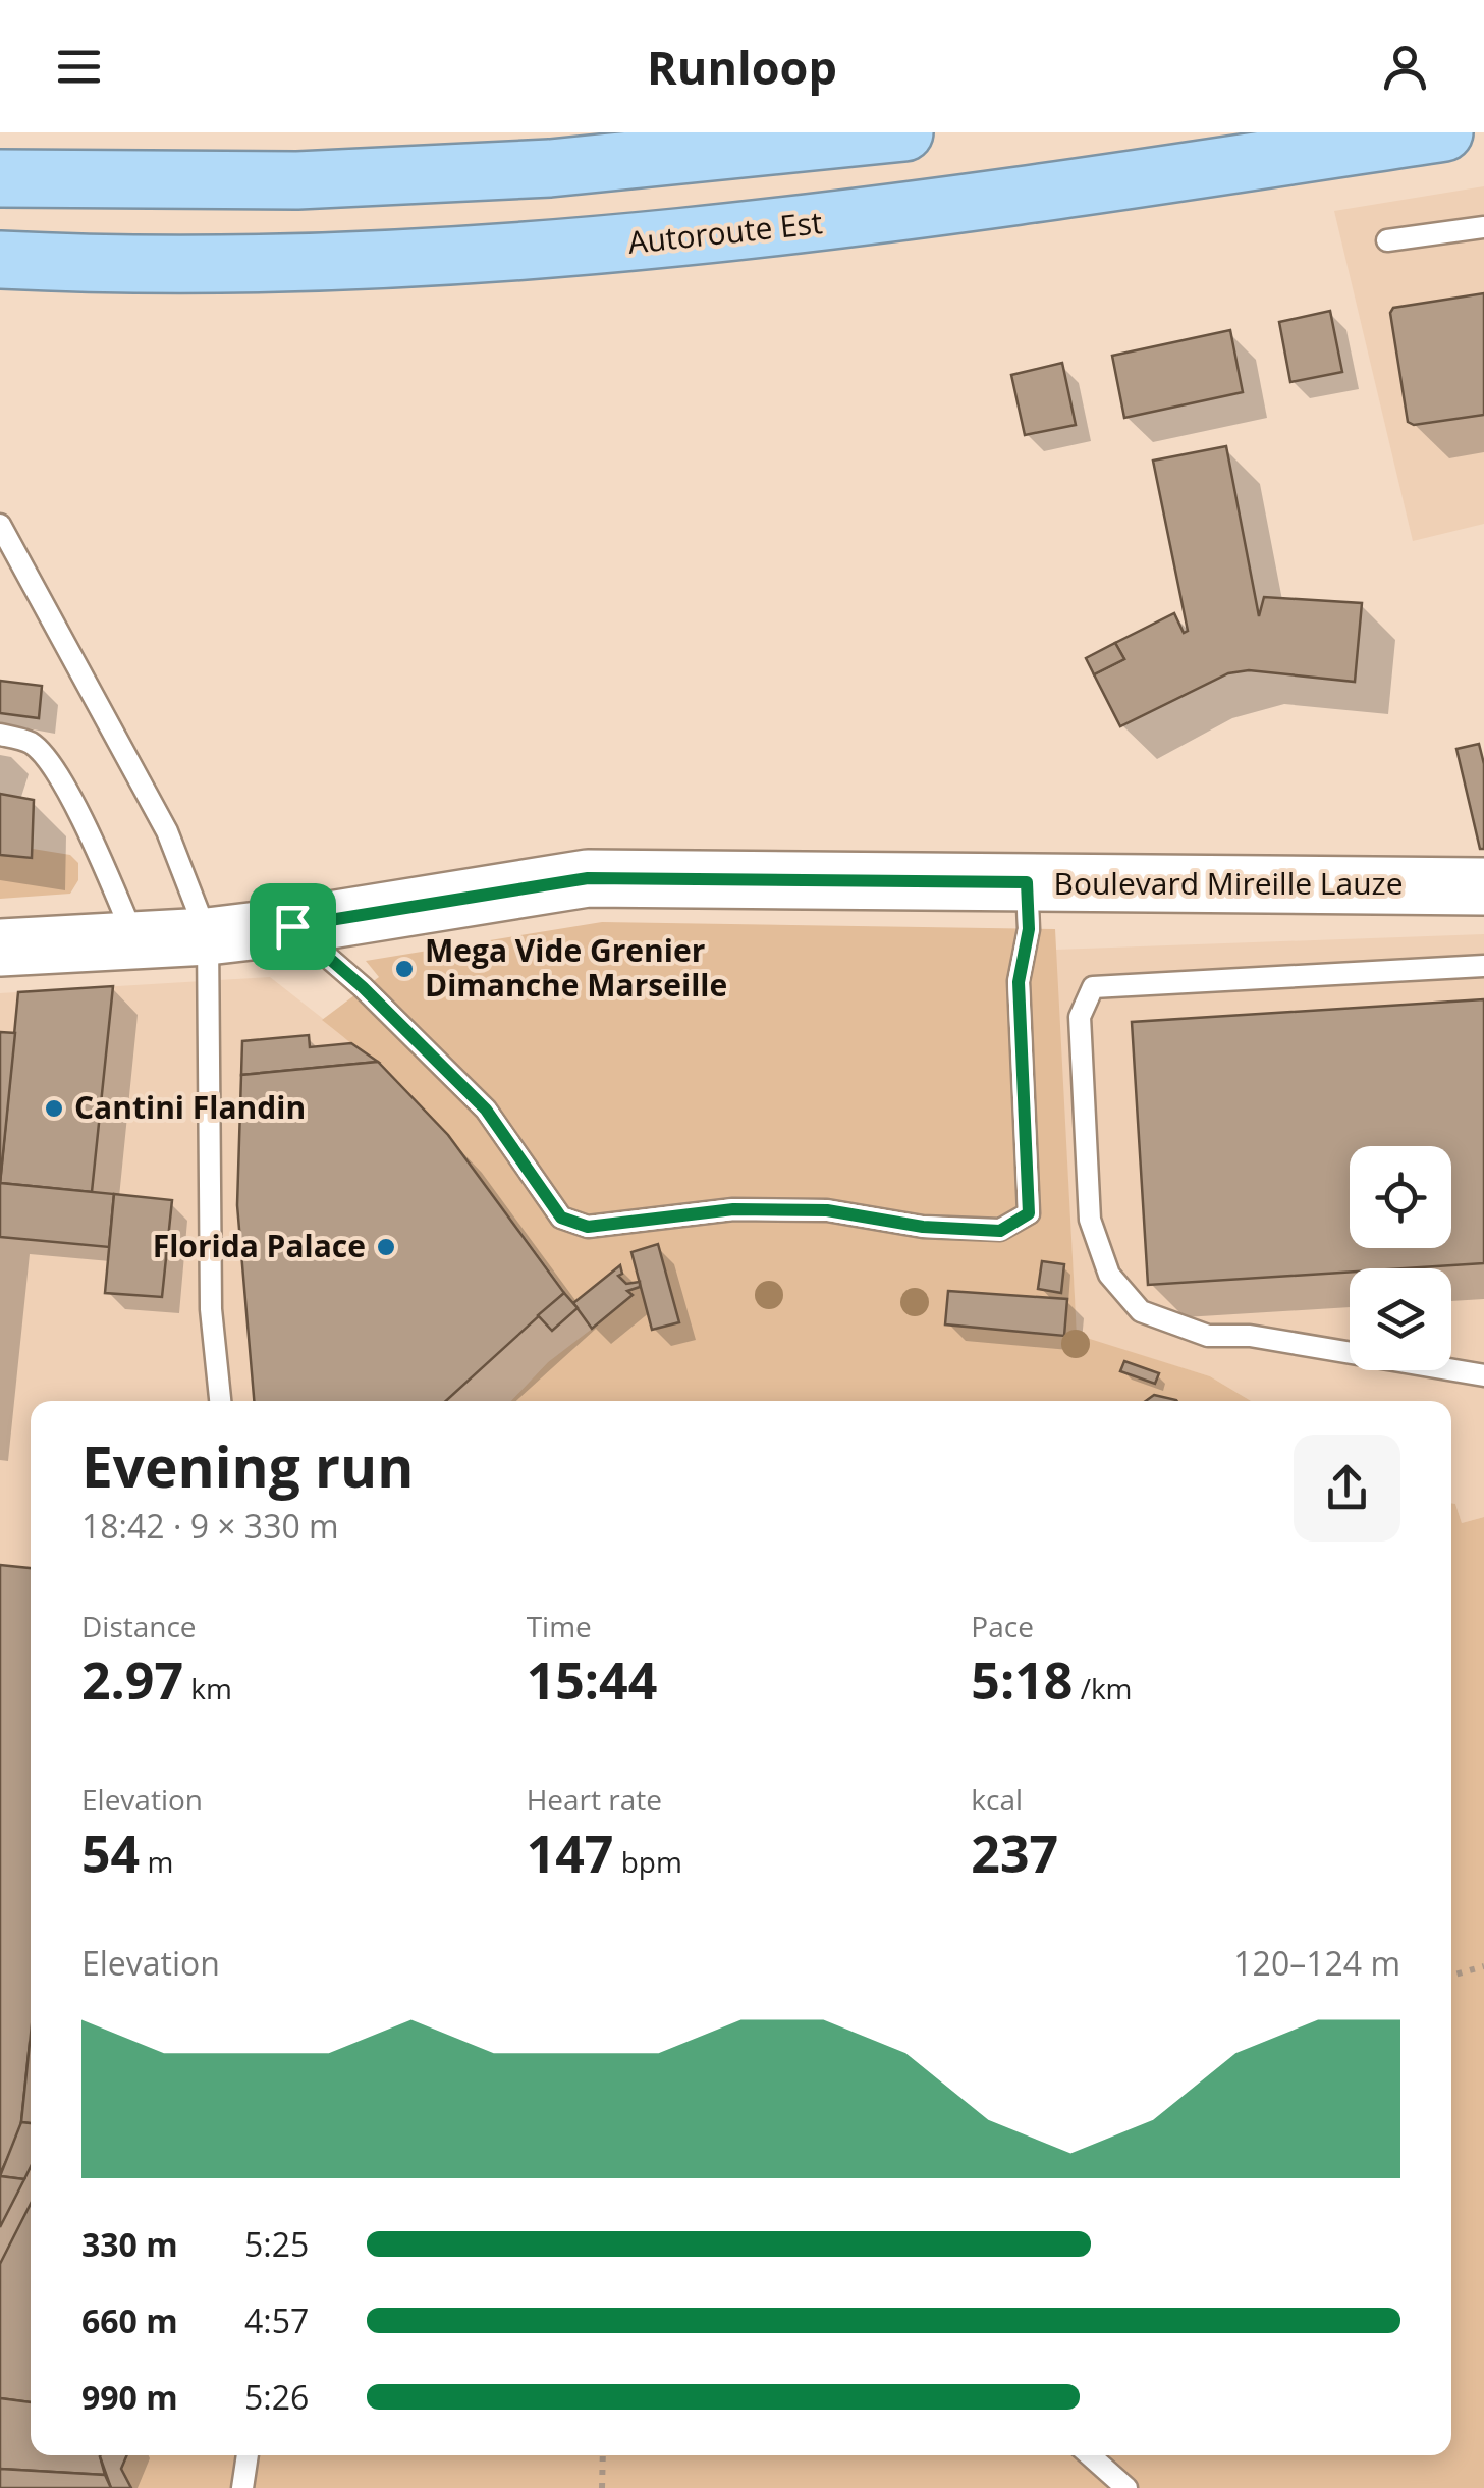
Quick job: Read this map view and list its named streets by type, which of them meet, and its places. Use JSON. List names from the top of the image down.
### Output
{
  "streets": {
    "highway": ["Autoroute Est"],
    "street": ["Boulevard Mireille Lauze"]
  },
  "places": ["Mega Vide Grenier Dimanche Marseille", "Cantini Flandin", "Florida Palace"],
  "page": {
    "header": "Runloop",
    "heading": ["Evening run", "18:42 · 9 × 330 m"],
    "stats": [
      ["Distance", "2.97 km"],
      ["Time", "15:44"],
      ["Pace", "5:18 /km"],
      ["Elevation", "54 m"],
      ["Heart rate", "147 bpm"],
      ["kcal", "237"]
    ],
    "chart": ["Elevation", "120–124 m"],
    "list": [
      {
        "name": "330 m",
        "note": "5:25"
      },
      {
        "name": "660 m",
        "note": "4:57"
      },
      {
        "name": "990 m",
        "note": "5:26"
      }
    ]
  }
}
